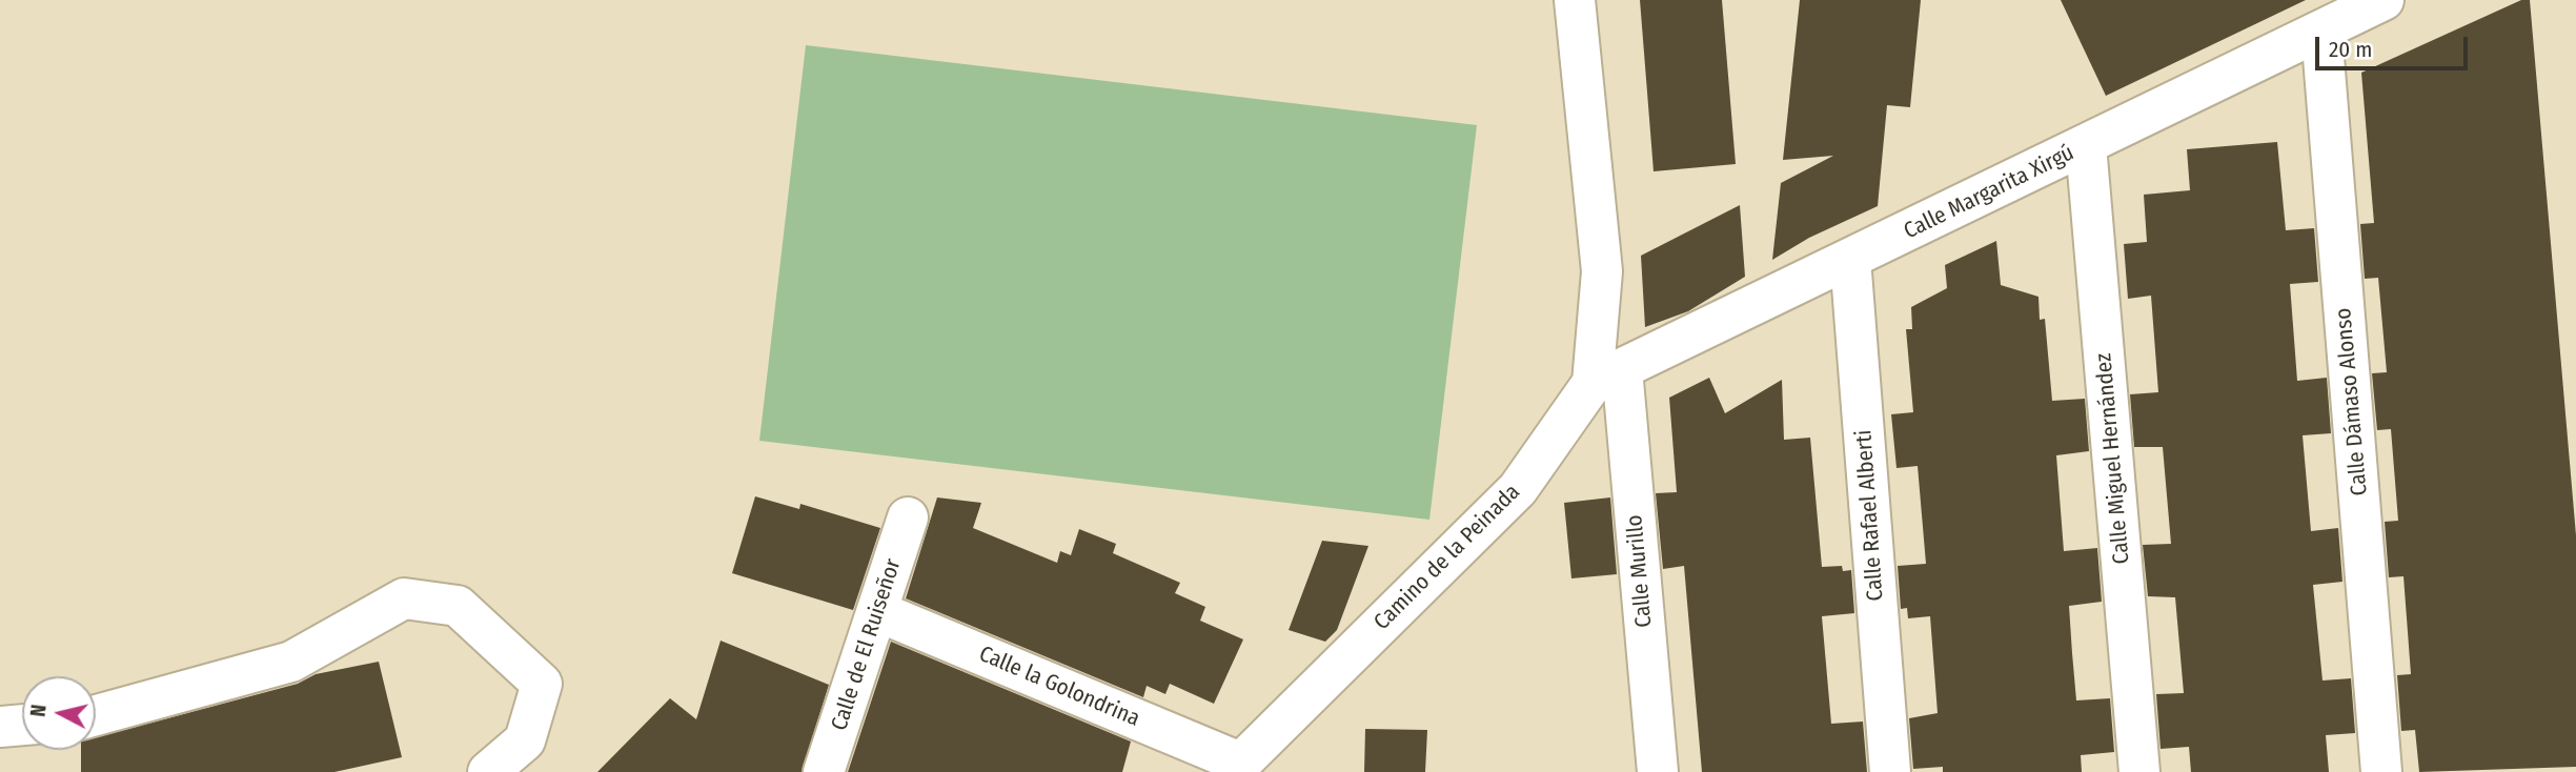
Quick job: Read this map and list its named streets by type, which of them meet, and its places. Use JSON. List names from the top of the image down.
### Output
{
  "streets": {
    "street": [
      "Calle Margarita Xirgú",
      "Calle Dámaso Alonso",
      "Calle Miguel Hernández",
      "Calle Rafael Alberti",
      "Camino de la Peinada",
      "Calle Murillo",
      "Calle de El Ruiseñor",
      "Calle la Golondrina"
    ]
  },
  "crossings": [
    ["Calle Margarita Xirgú", "Calle Dámaso Alonso"],
    ["Calle Margarita Xirgú", "Calle Miguel Hernández"],
    ["Calle Margarita Xirgú", "Calle Rafael Alberti"],
    ["Calle Margarita Xirgú", "Camino de la Peinada"],
    ["Calle Margarita Xirgú", "Calle Murillo"],
    ["Camino de la Peinada", "Calle Murillo"],
    ["Camino de la Peinada", "Calle la Golondrina"],
    ["Calle de El Ruiseñor", "Calle la Golondrina"]
  ],
  "scale_bar": "20 m",
  "north": "left"
}
